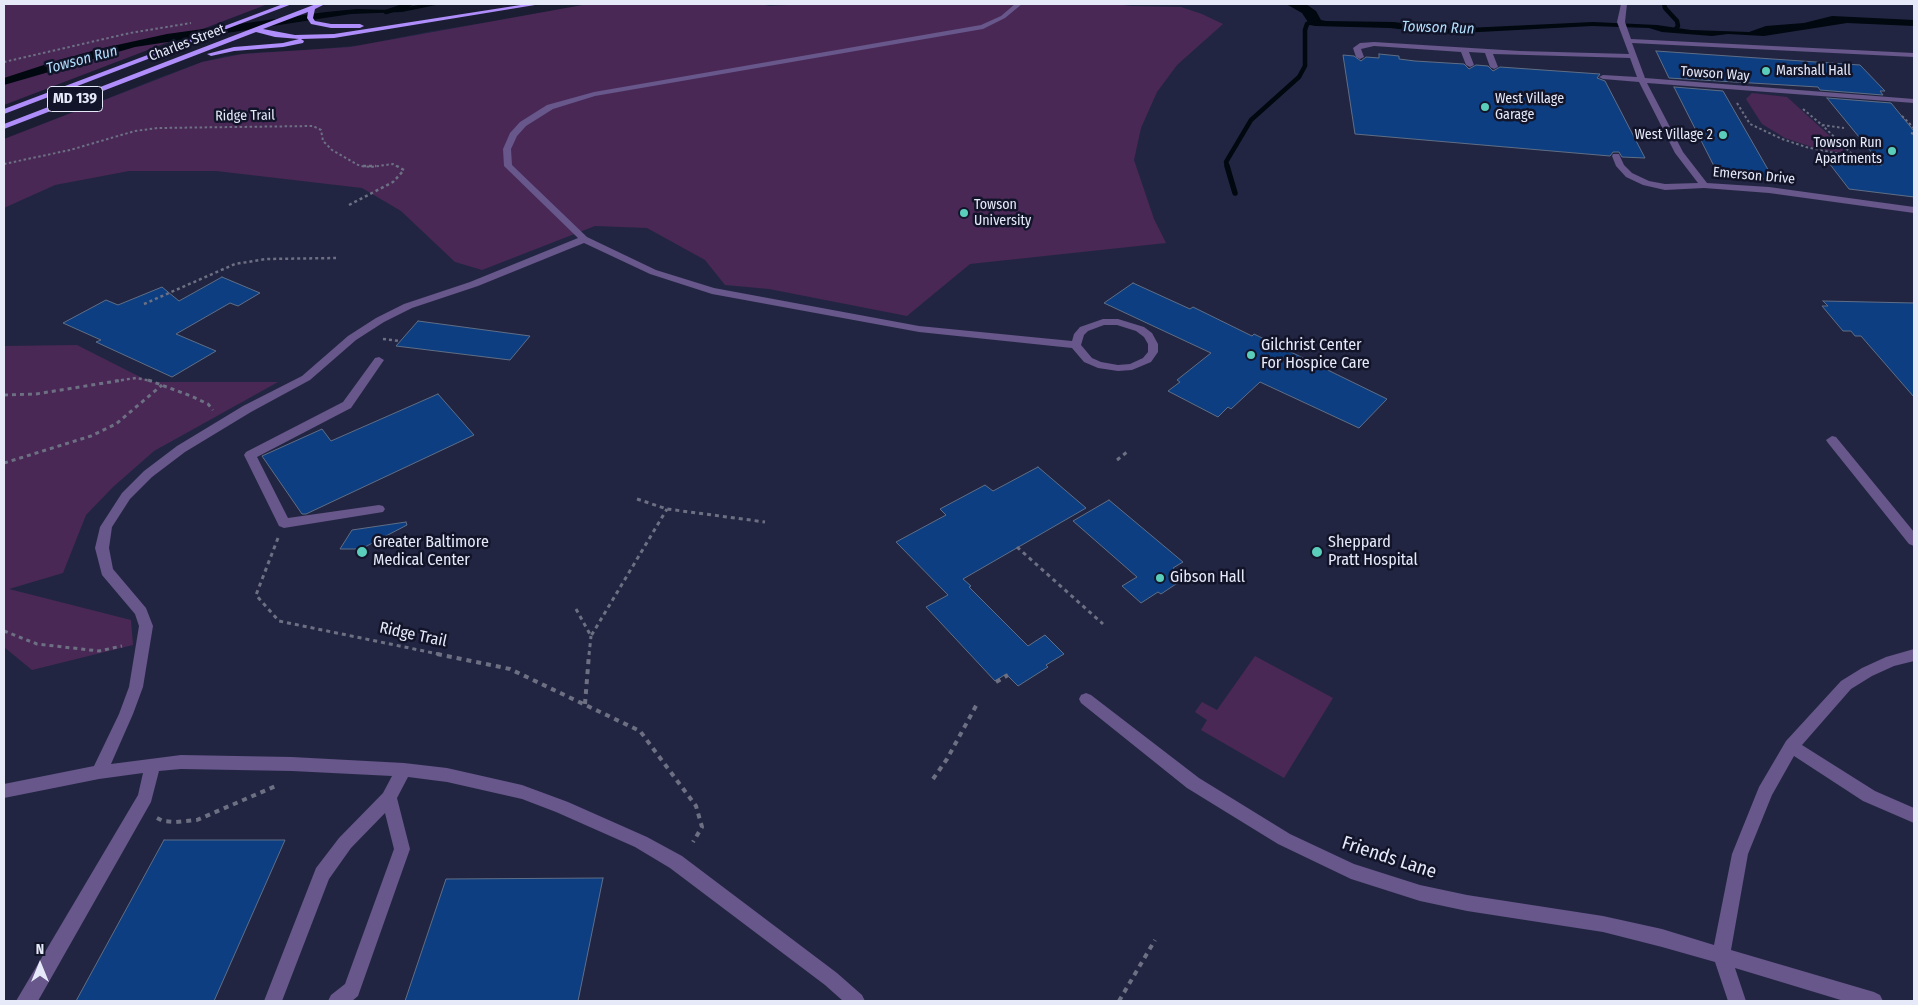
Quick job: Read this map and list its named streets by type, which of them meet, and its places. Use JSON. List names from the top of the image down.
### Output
{
  "streets": {
    "main road": ["Charles Street", "MD 139"],
    "street": ["Towson Way", "Emerson Drive", "Friends Lane"],
    "path": ["Ridge Trail"]
  },
  "crossings": [
    ["Towson Way", "Emerson Drive"]
  ],
  "water": ["Towson Run"],
  "places": [
    "Marshall Hall",
    "West Village Garage",
    "West Village 2",
    "Towson Run Apartments",
    "Towson University",
    "Gilchrist Center For Hospice Care",
    "Greater Baltimore Medical Center",
    "Sheppard Pratt Hospital",
    "Gibson Hall"
  ],
  "north": "top"
}
